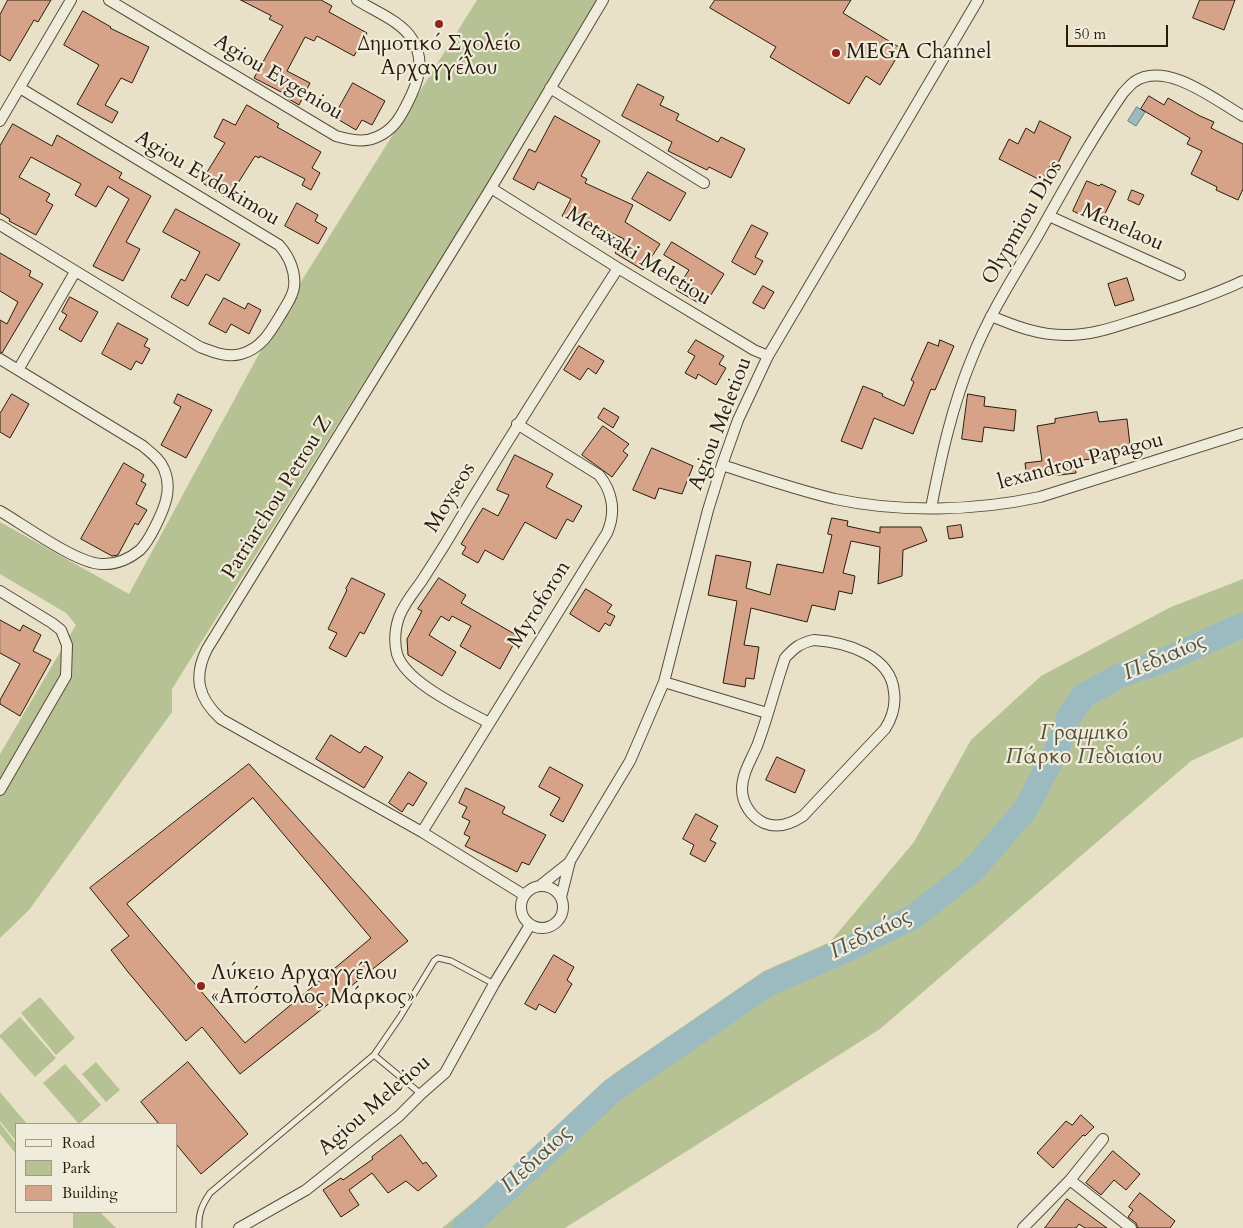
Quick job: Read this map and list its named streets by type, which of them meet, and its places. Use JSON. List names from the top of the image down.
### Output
{
  "streets": {
    "street": [
      "Agiou Evgeniou",
      "Agiou Evdokimou",
      "Olypmiou Dios",
      "Menelaou",
      "Metaxaki Meletiou",
      "Agiou Meletiou",
      "lexandrou Papagou",
      "Patriarchou Petrou Z",
      "Moyseos",
      "Myroforon"
    ]
  },
  "crossings": [
    ["Olypmiou Dios", "Menelaou"],
    ["Olypmiou Dios", "lexandrou Papagou"],
    ["Metaxaki Meletiou", "Agiou Meletiou"],
    ["Metaxaki Meletiou", "Patriarchou Petrou Z"],
    ["Metaxaki Meletiou", "Moyseos"],
    ["Agiou Meletiou", "lexandrou Papagou"],
    ["Agiou Meletiou", "Patriarchou Petrou Z"],
    ["Patriarchou Petrou Z", "Myroforon"],
    ["Moyseos", "Myroforon"]
  ],
  "water": ["Πεδιαίος"],
  "parks": ["Γραμμικό Πάρκο Πεδιαίου"],
  "places": ["Δημοτικό Σχολείο Αρχαγγέλου", "MEGA Channel", "Λύκειο Αρχαγγέλου «Απόστολος Μάρκος»"],
  "legend": ["Road", "Park", "Building"],
  "scale_bar": "50 m"
}
